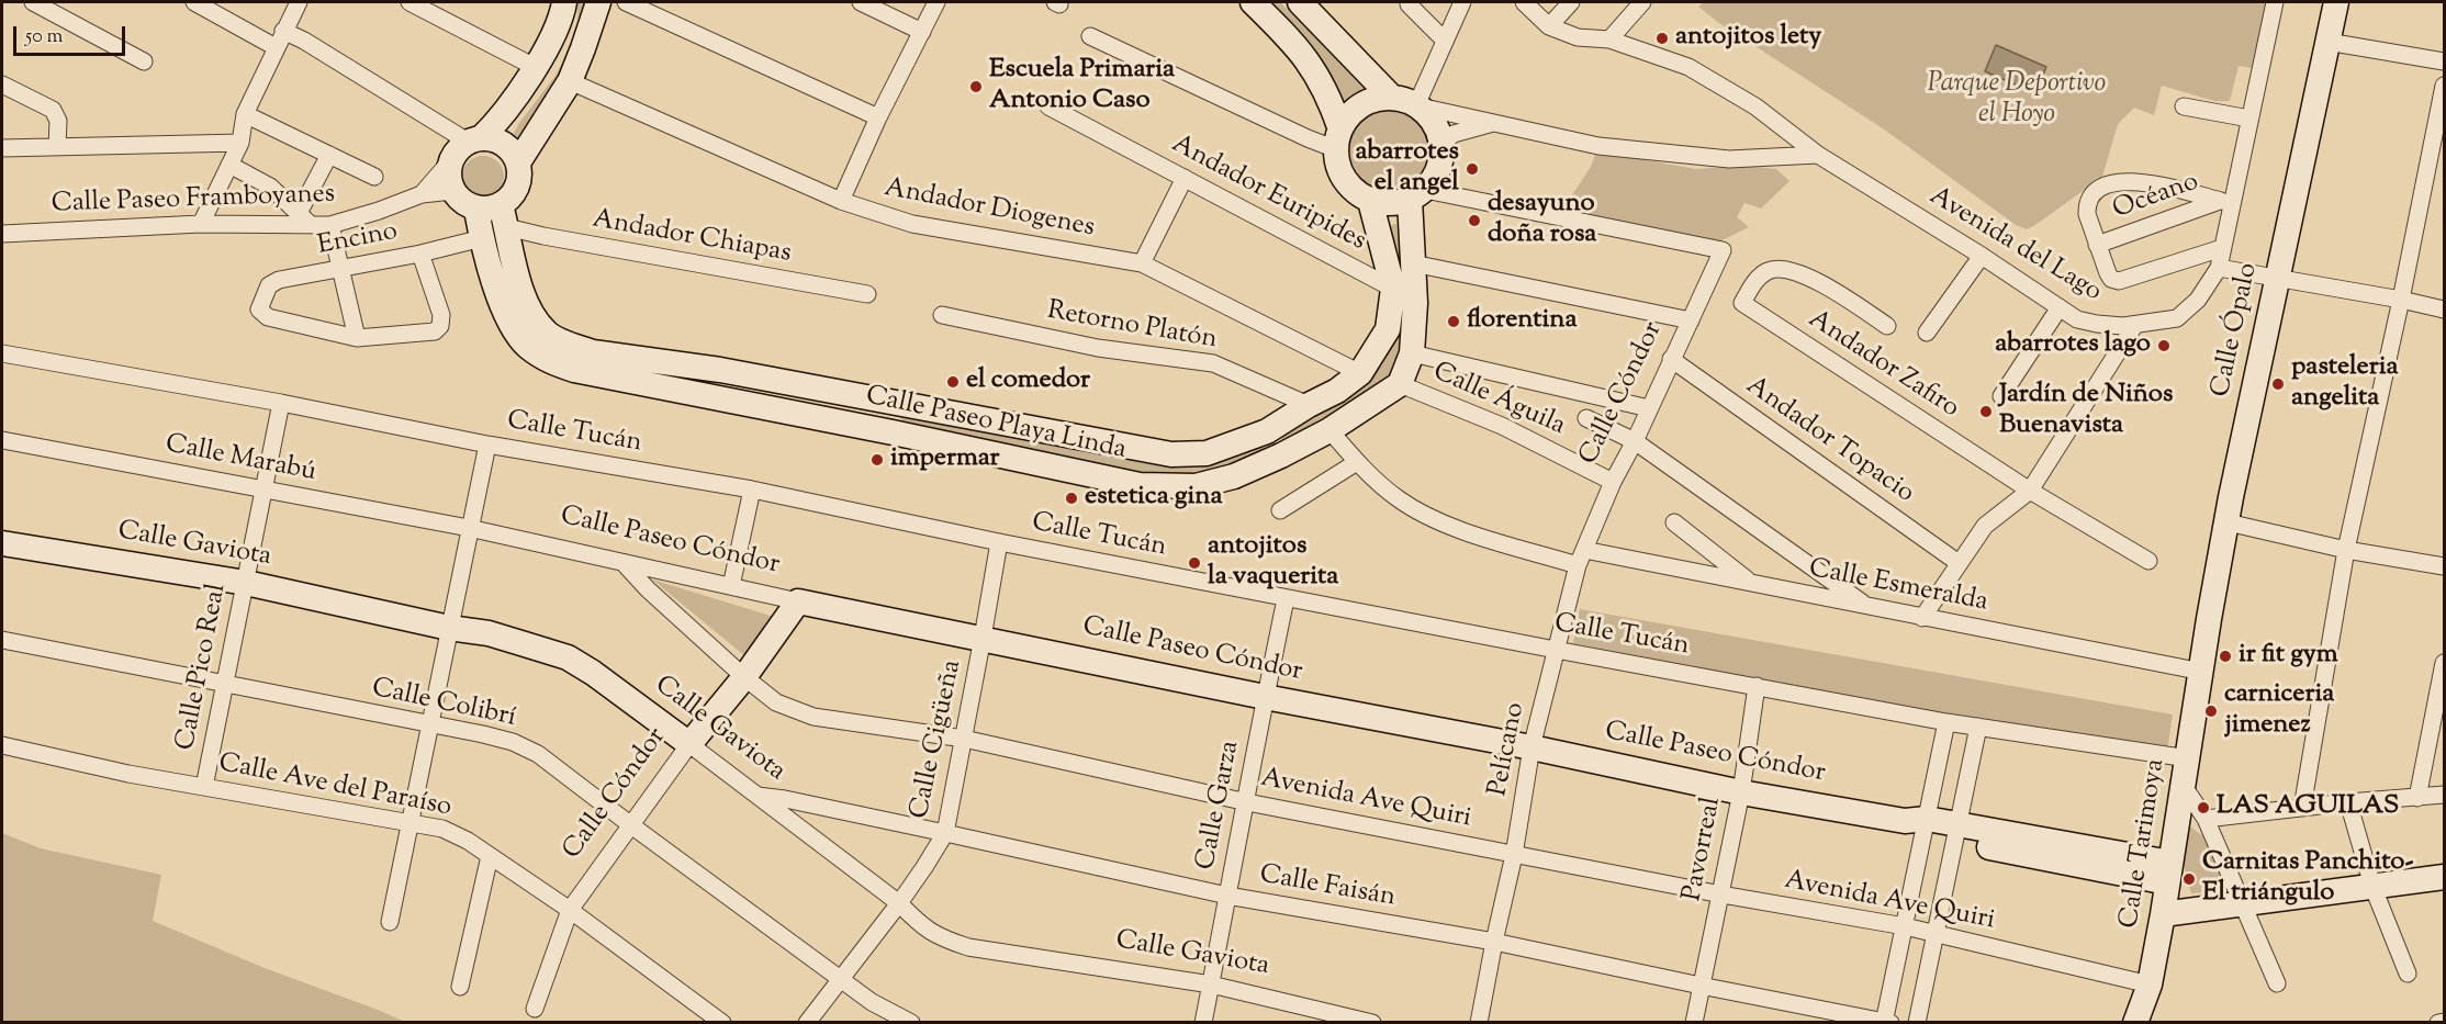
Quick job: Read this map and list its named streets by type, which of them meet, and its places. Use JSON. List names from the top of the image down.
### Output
{
  "streets": {
    "street": [
      "Andador Euripides",
      "Océano",
      "Calle Paseo Framboyanes",
      "Andador Diogenes",
      "Andador Chiapas",
      "Encino",
      "Avenida del Lago",
      "Retorno Platón",
      "Calle Ópalo",
      "Andador Zafiro",
      "Calle Cóndor",
      "Calle Águila",
      "Calle Paseo Playa Linda",
      "Calle Tucán",
      "Andador Topacio",
      "Calle Marabú",
      "Calle Paseo Cóndor",
      "Calle Gaviota",
      "Calle Esmeralda",
      "Calle Pico Real",
      "Calle Colibrí",
      "Calle Cigüeña",
      "Pelícano",
      "Calle Ave del Paraíso",
      "Avenida Ave Quiri",
      "Calle Garza",
      "Calle Tarimoya",
      "Pavorreal",
      "Calle Faisán"
    ]
  },
  "crossings": [
    ["Andador Euripides", "Calle Paseo Playa Linda"],
    ["Océano", "Avenida del Lago"],
    ["Calle Paseo Framboyanes", "Andador Chiapas"],
    ["Calle Paseo Framboyanes", "Calle Paseo Playa Linda"],
    ["Andador Diogenes", "Calle Paseo Playa Linda"],
    ["Andador Chiapas", "Calle Paseo Playa Linda"],
    ["Encino", "Calle Paseo Playa Linda"],
    ["Retorno Platón", "Calle Paseo Playa Linda"],
    ["Calle Ópalo", "Calle Esmeralda"],
    ["Calle Ópalo", "Calle Tarimoya"],
    ["Calle Cóndor", "Calle Águila"],
    ["Calle Cóndor", "Calle Paseo Playa Linda"],
    ["Calle Cóndor", "Andador Topacio"],
    ["Calle Cóndor", "Calle Paseo Cóndor"],
    ["Calle Cóndor", "Calle Gaviota"],
    ["Calle Cóndor", "Calle Esmeralda"],
    ["Calle Cóndor", "Calle Colibrí"],
    ["Calle Cóndor", "Pelícano"],
    ["Calle Cóndor", "Calle Ave del Paraíso"],
    ["Calle Cóndor", "Avenida Ave Quiri"],
    ["Calle Águila", "Calle Paseo Playa Linda"],
    ["Calle Paseo Playa Linda", "Calle Esmeralda"],
    ["Calle Tucán", "Calle Pico Real"],
    ["Calle Tucán", "Calle Cigüeña"],
    ["Calle Tucán", "Pelícano"],
    ["Calle Tucán", "Calle Garza"],
    ["Calle Tucán", "Calle Tarimoya"],
    ["Calle Tucán", "Pavorreal"],
    ["Calle Marabú", "Calle Paseo Cóndor"],
    ["Calle Marabú", "Calle Pico Real"],
    ["Calle Paseo Cóndor", "Calle Cigüeña"],
    ["Calle Paseo Cóndor", "Pelícano"],
    ["Calle Paseo Cóndor", "Avenida Ave Quiri"],
    ["Calle Paseo Cóndor", "Calle Garza"],
    ["Calle Paseo Cóndor", "Calle Tarimoya"],
    ["Calle Paseo Cóndor", "Pavorreal"],
    ["Calle Gaviota", "Calle Pico Real"],
    ["Calle Gaviota", "Calle Cigüeña"],
    ["Calle Gaviota", "Calle Garza"],
    ["Calle Gaviota", "Calle Faisán"],
    ["Calle Esmeralda", "Pelícano"],
    ["Calle Esmeralda", "Calle Tarimoya"],
    ["Calle Pico Real", "Calle Colibrí"],
    ["Calle Pico Real", "Calle Ave del Paraíso"],
    ["Calle Colibrí", "Calle Cigüeña"],
    ["Calle Cigüeña", "Avenida Ave Quiri"],
    ["Calle Cigüeña", "Calle Faisán"],
    ["Pelícano", "Avenida Ave Quiri"],
    ["Pelícano", "Calle Faisán"],
    ["Avenida Ave Quiri", "Calle Garza"],
    ["Avenida Ave Quiri", "Calle Tarimoya"],
    ["Avenida Ave Quiri", "Pavorreal"],
    ["Calle Garza", "Calle Faisán"],
    ["Pavorreal", "Calle Faisán"]
  ],
  "parks": ["Parque Deportivo el Hoyo"],
  "places": [
    "antojitos lety",
    "Escuela Primaria Antonio Caso",
    "abarrotes el angel",
    "desayuno doña rosa",
    "florentina",
    "abarrotes lago",
    "el comedor",
    "pasteleria angelita",
    "Jardín de Niños Buenavista",
    "impermar",
    "estetica gina",
    "antojitos la vaquerita",
    "ir fit gym",
    "carniceria jimenez",
    "LAS AGUILAS",
    "Carnitas Panchito- El triángulo"
  ],
  "scale_bar": "50 m"
}
